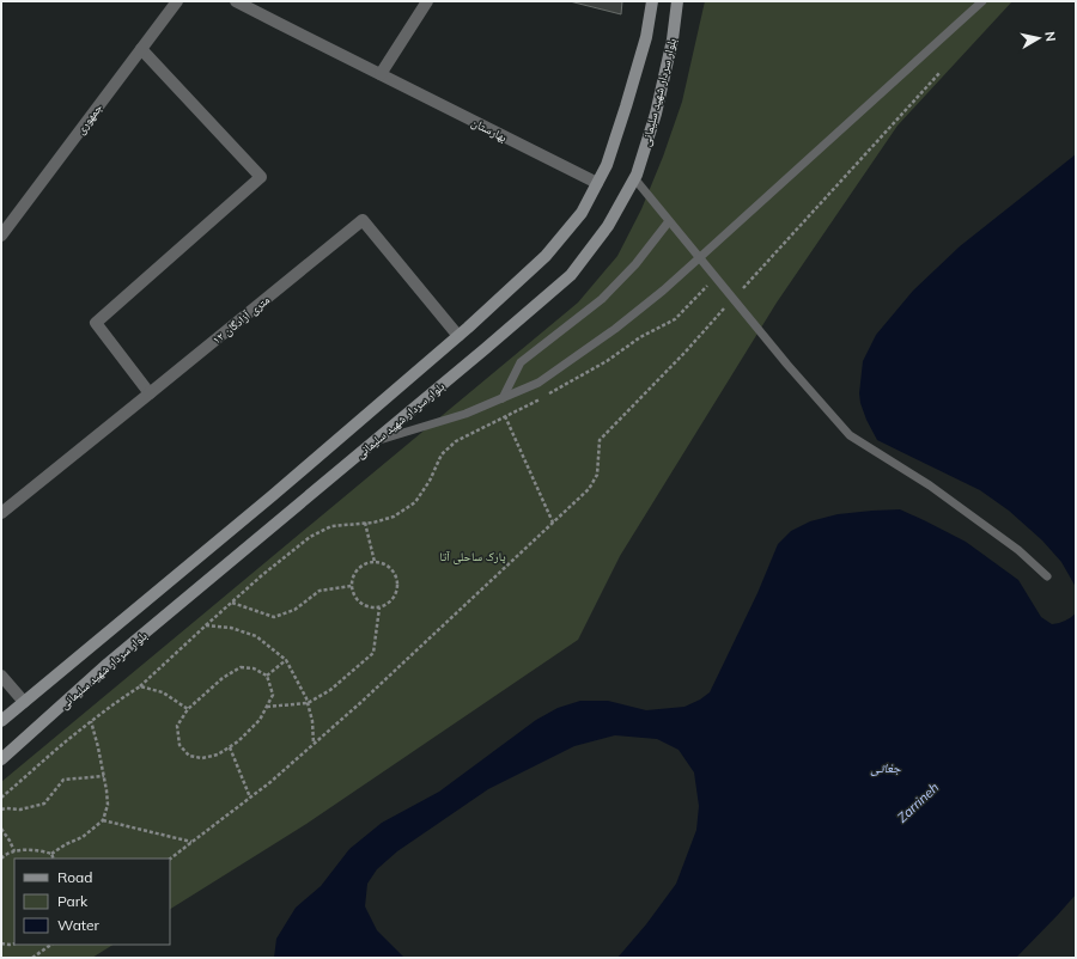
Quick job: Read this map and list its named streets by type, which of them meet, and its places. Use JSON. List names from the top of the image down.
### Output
{
  "streets": {
    "main road": ["بلوار سردار شهید سلیمانی"],
    "street": ["جمهوری", "بهارستان", "۱۲ متری آزادگان"]
  },
  "crossings": [
    ["بلوار سردار شهید سلیمانی", "بهارستان"],
    ["بلوار سردار شهید سلیمانی", "۱۲ متری آزادگان"]
  ],
  "water": ["جغاتی", "Zarrineh"],
  "parks": ["پارک ساحلی آتا"],
  "legend": ["Road", "Park", "Water"],
  "north": "right"
}
